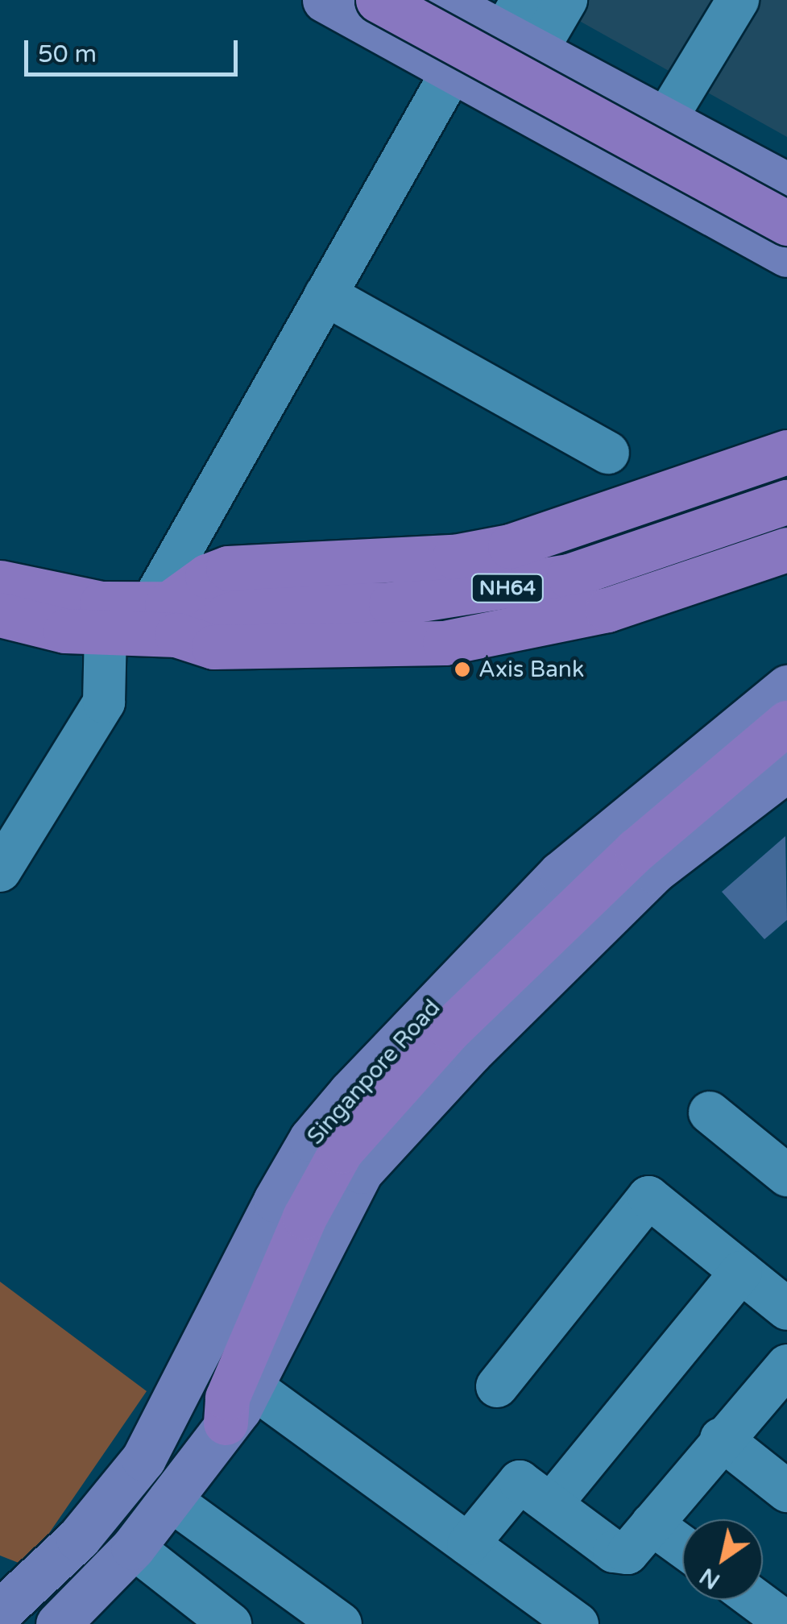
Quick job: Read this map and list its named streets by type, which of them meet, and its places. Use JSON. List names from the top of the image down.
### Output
{
  "streets": {
    "highway": ["NH64"],
    "main road": ["Singanpore Road"]
  },
  "places": ["Axis Bank"],
  "scale_bar": "50 m",
  "north": "bottom left"
}
